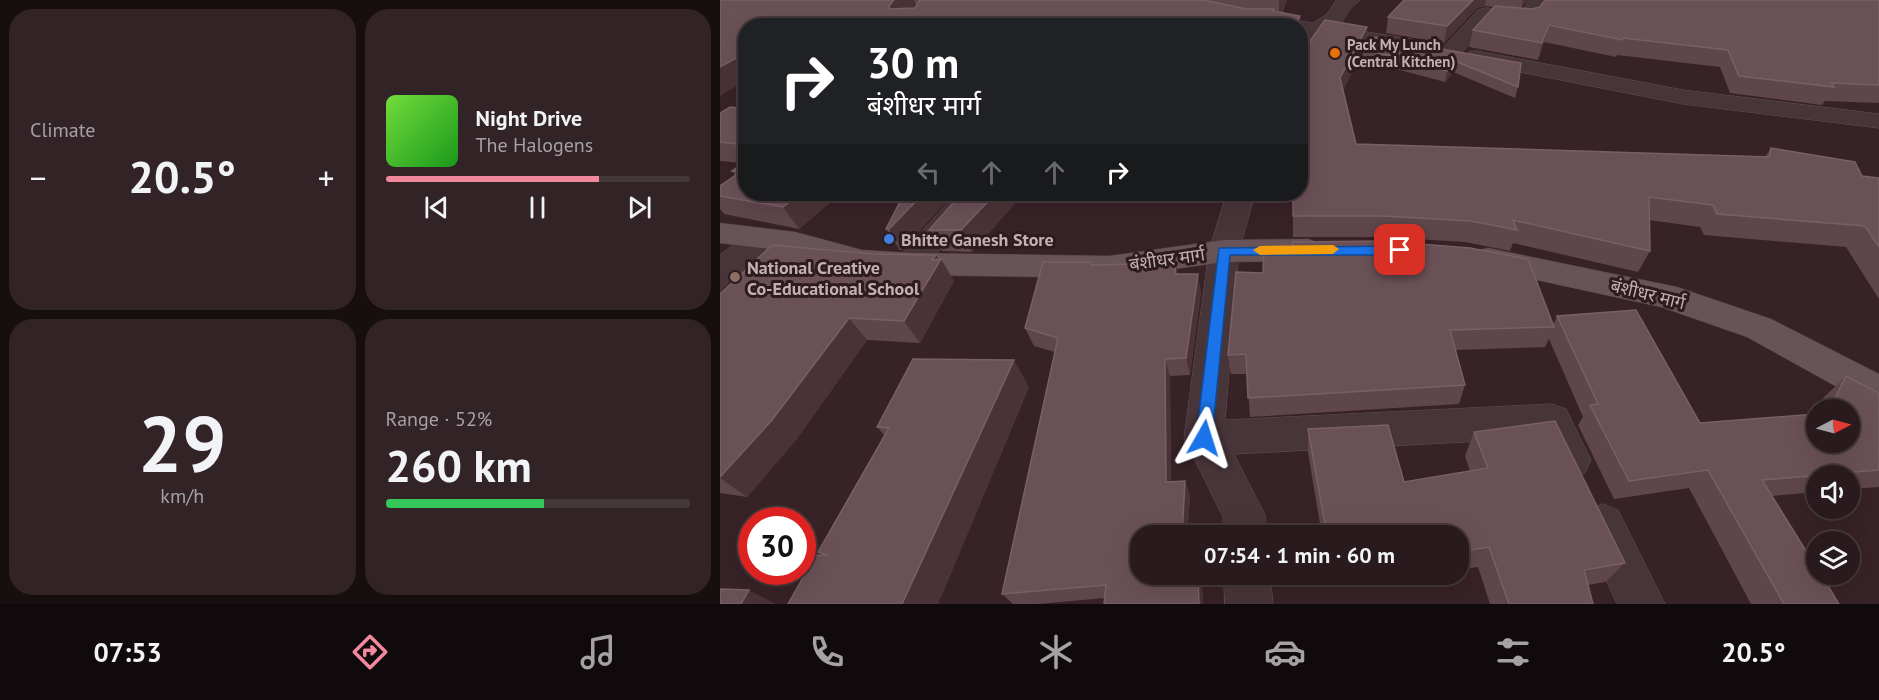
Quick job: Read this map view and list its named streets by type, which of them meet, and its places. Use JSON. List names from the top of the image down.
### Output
{
  "streets": {
    "main road": ["बंशीधर मार्ग"]
  },
  "places": ["Pack My Lunch (Central Kitchen)", "Bhitte Ganesh Store", "National Creative Co-Educational School"],
  "north": "right",
  "page": {
    "tile": [
      "Climate",
      ["29", "km/h"],
      ["Range · 52%", "260 km"]
    ],
    "turn": ["30 m", "बंशीधर मार्ग"],
    "song": ["Night Drive", "The Halogens"],
    "heat": ["−", "20.5°", "+"],
    "limit": "30",
    "trip": "07:54 · 1 min · 60 m",
    "tabs": ["07:53", "20.5°"]
  }
}
